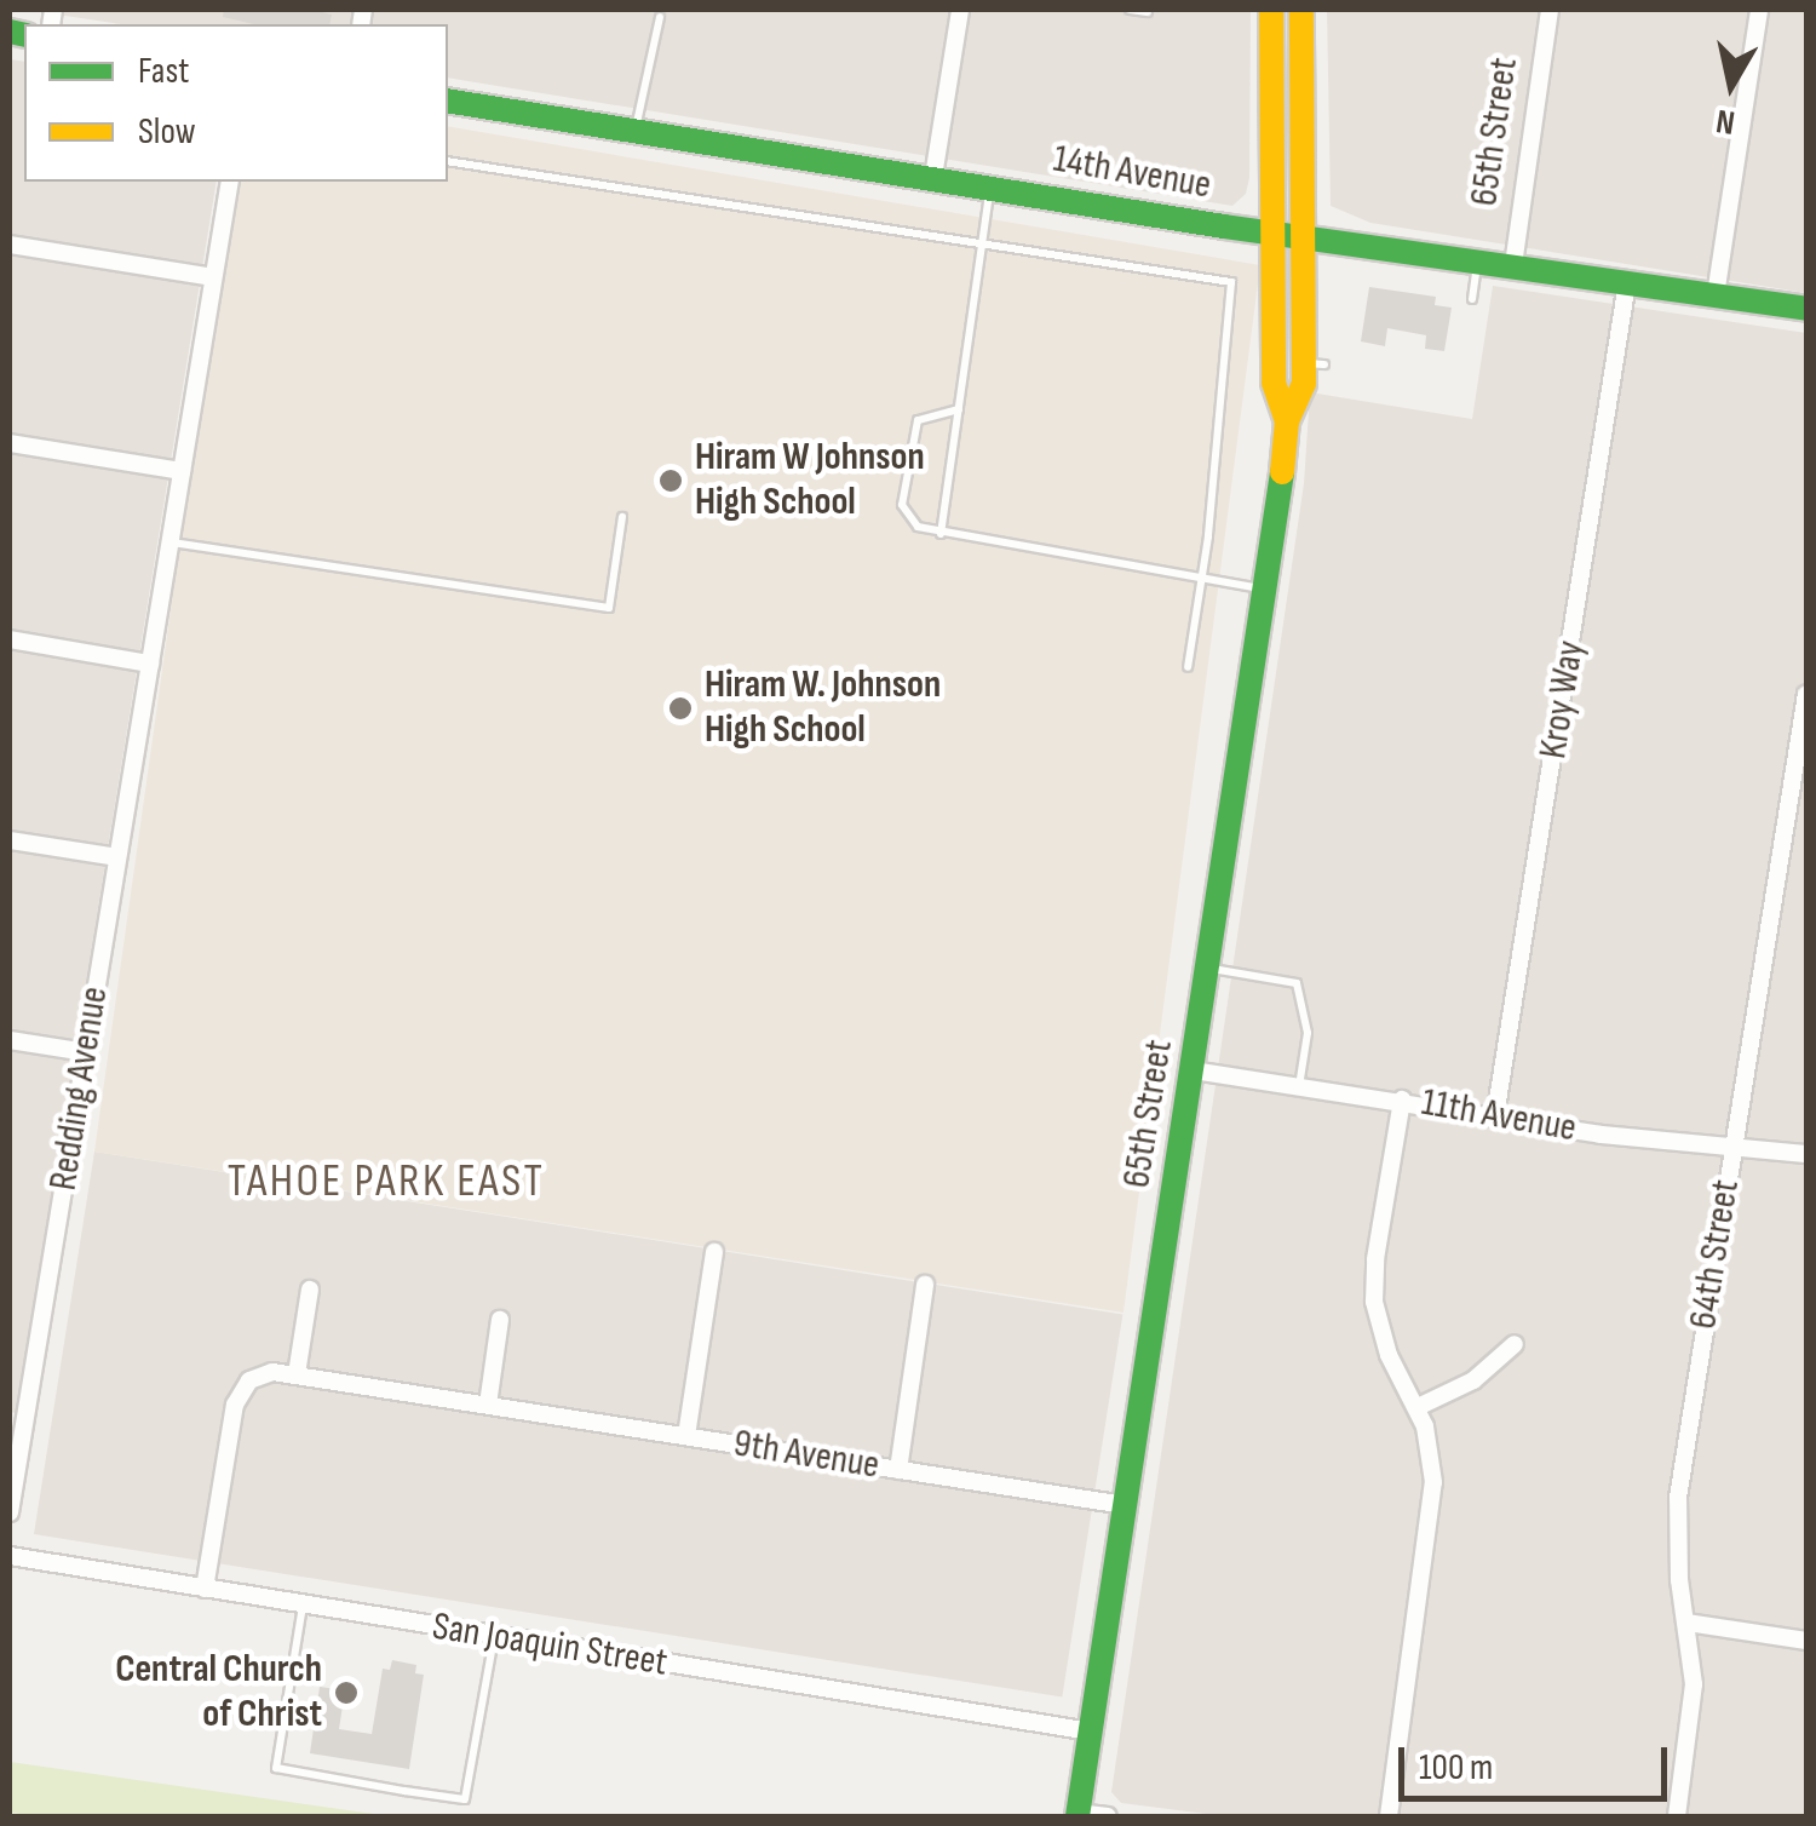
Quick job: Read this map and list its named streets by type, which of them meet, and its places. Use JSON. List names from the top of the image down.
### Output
{
  "streets": {
    "main road": ["65th Street", "14th Avenue"],
    "street": [
      "Kroy Way",
      "Redding Avenue",
      "11th Avenue",
      "64th Street",
      "9th Avenue",
      "San Joaquin Street"
    ]
  },
  "crossings": [
    ["65th Street", "14th Avenue"],
    ["65th Street", "11th Avenue"],
    ["65th Street", "9th Avenue"],
    ["65th Street", "San Joaquin Street"],
    ["14th Avenue", "Kroy Way"],
    ["Kroy Way", "11th Avenue"],
    ["11th Avenue", "64th Street"],
    ["9th Avenue", "San Joaquin Street"]
  ],
  "districts": ["TAHOE PARK EAST"],
  "places": ["Hiram W Johnson High School", "Hiram W. Johnson High School", "Central Church of Christ"],
  "legend": ["Fast", "Slow"],
  "scale_bar": "100 m",
  "north": "bottom"
}
